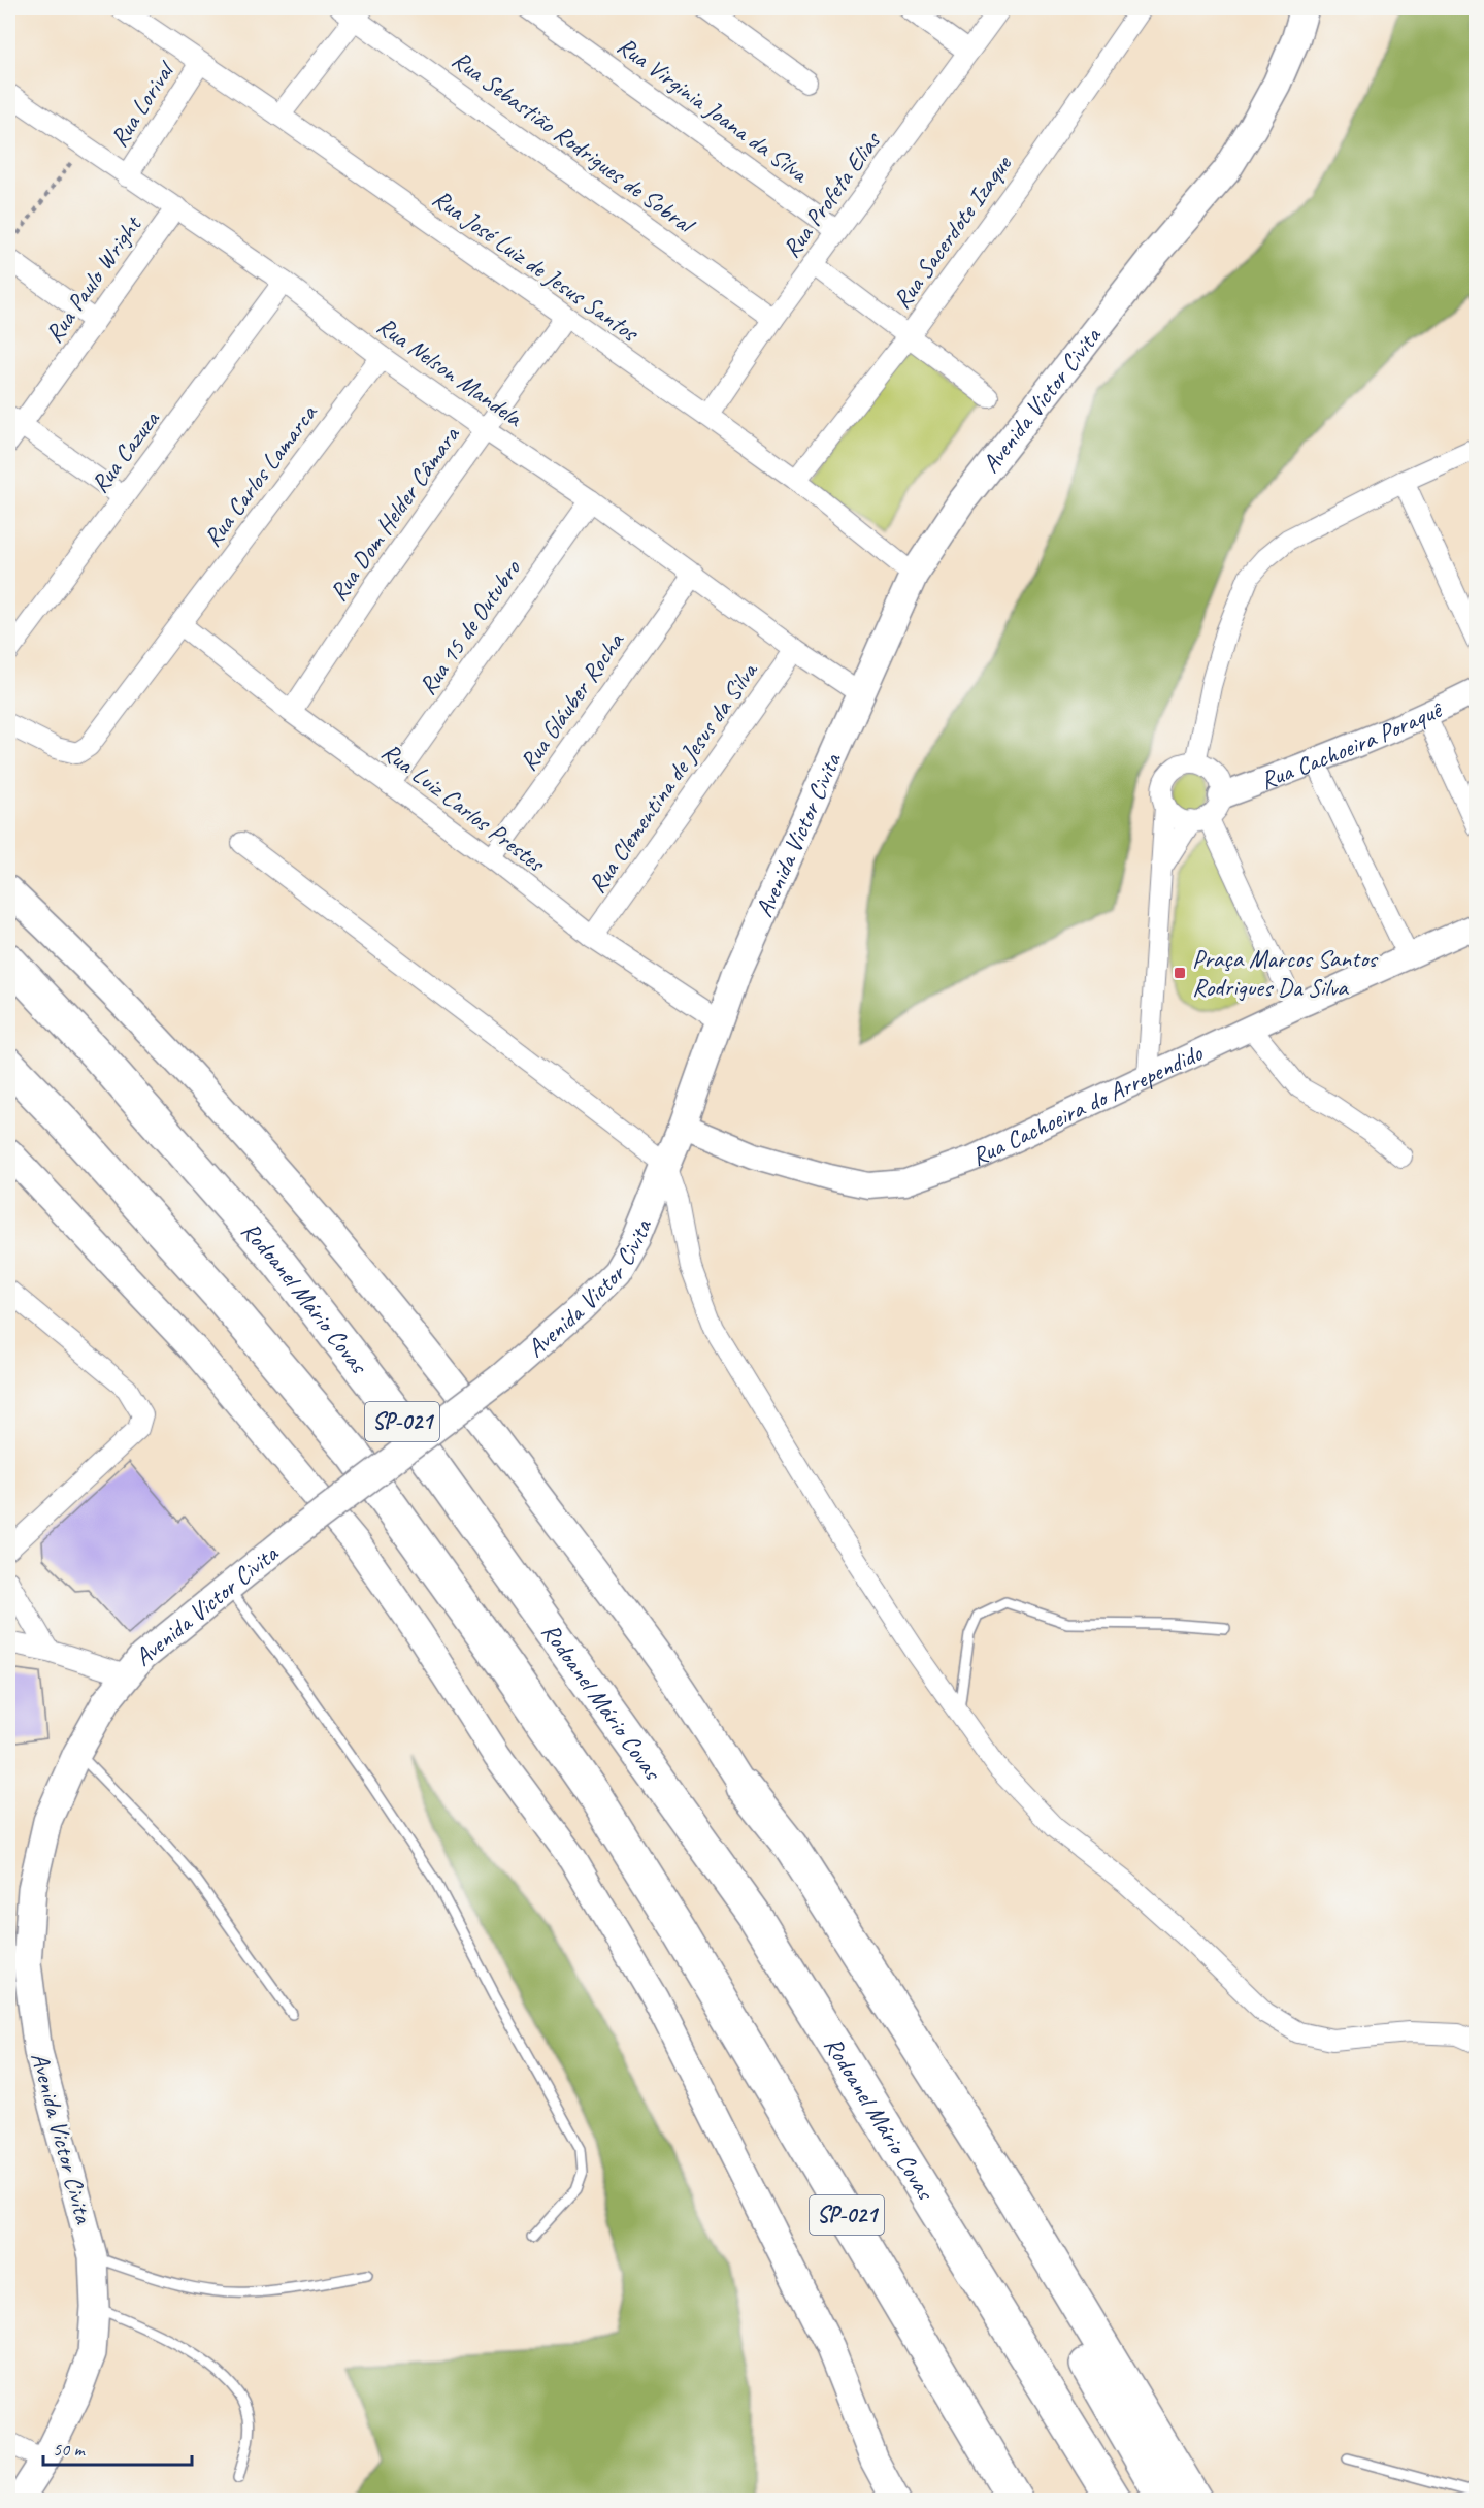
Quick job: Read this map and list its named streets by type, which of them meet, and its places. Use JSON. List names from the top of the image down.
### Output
{
  "streets": {
    "highway": ["Rodoanel Mário Covas", "SP-021"],
    "main road": ["Avenida Victor Civita"],
    "street": [
      "Rua Lorival",
      "Rua Virginia Joana da Silva",
      "Rua Sebastião Rodrigues de Sobral",
      "Rua Profeta Elias",
      "Rua Sacerdote Izaque",
      "Rua José Luiz de Jesus Santos",
      "Rua Paulo Wright",
      "Rua Nelson Mandela",
      "Rua Cazuza",
      "Rua Carlos Lamarca",
      "Rua Dom Helder Câmara",
      "Rua 15 de Outubro",
      "Rua Gláuber Rocha",
      "Rua Cachoeira Poraquê",
      "Rua Clementina de Jesus da Silva",
      "Rua Luiz Carlos Prestes",
      "Rua Cachoeira do Arrependido"
    ]
  },
  "crossings": [
    ["Rua Lorival", "Rua José Luiz de Jesus Santos"],
    ["Rua Lorival", "Rua Nelson Mandela"],
    ["Rua Virginia Joana da Silva", "Rua Profeta Elias"],
    ["Rua Sebastião Rodrigues de Sobral", "Rua Profeta Elias"],
    ["Rua Profeta Elias", "Rua José Luiz de Jesus Santos"],
    ["Rua Sacerdote Izaque", "Rua José Luiz de Jesus Santos"],
    ["Rua José Luiz de Jesus Santos", "Avenida Victor Civita"],
    ["Rua José Luiz de Jesus Santos", "Rua Dom Helder Câmara"],
    ["Rua Paulo Wright", "Rua Nelson Mandela"],
    ["Rua Nelson Mandela", "Avenida Victor Civita"],
    ["Rua Nelson Mandela", "Rua Cazuza"],
    ["Rua Nelson Mandela", "Rua Carlos Lamarca"],
    ["Rua Nelson Mandela", "Rua Dom Helder Câmara"],
    ["Rua Nelson Mandela", "Rua 15 de Outubro"],
    ["Rua Nelson Mandela", "Rua Gláuber Rocha"],
    ["Rua Nelson Mandela", "Rua Clementina de Jesus da Silva"],
    ["Avenida Victor Civita", "Rua Luiz Carlos Prestes"],
    ["Avenida Victor Civita", "Rua Cachoeira do Arrependido"],
    ["Rua Carlos Lamarca", "Rua Luiz Carlos Prestes"],
    ["Rua Dom Helder Câmara", "Rua Luiz Carlos Prestes"],
    ["Rua 15 de Outubro", "Rua Luiz Carlos Prestes"],
    ["Rua Gláuber Rocha", "Rua Luiz Carlos Prestes"],
    ["Rua Clementina de Jesus da Silva", "Rua Luiz Carlos Prestes"]
  ],
  "places": {
    "transit": ["Praça Marcos Santos Rodrigues Da Silva"]
  },
  "scale_bar": "50 m"
}
